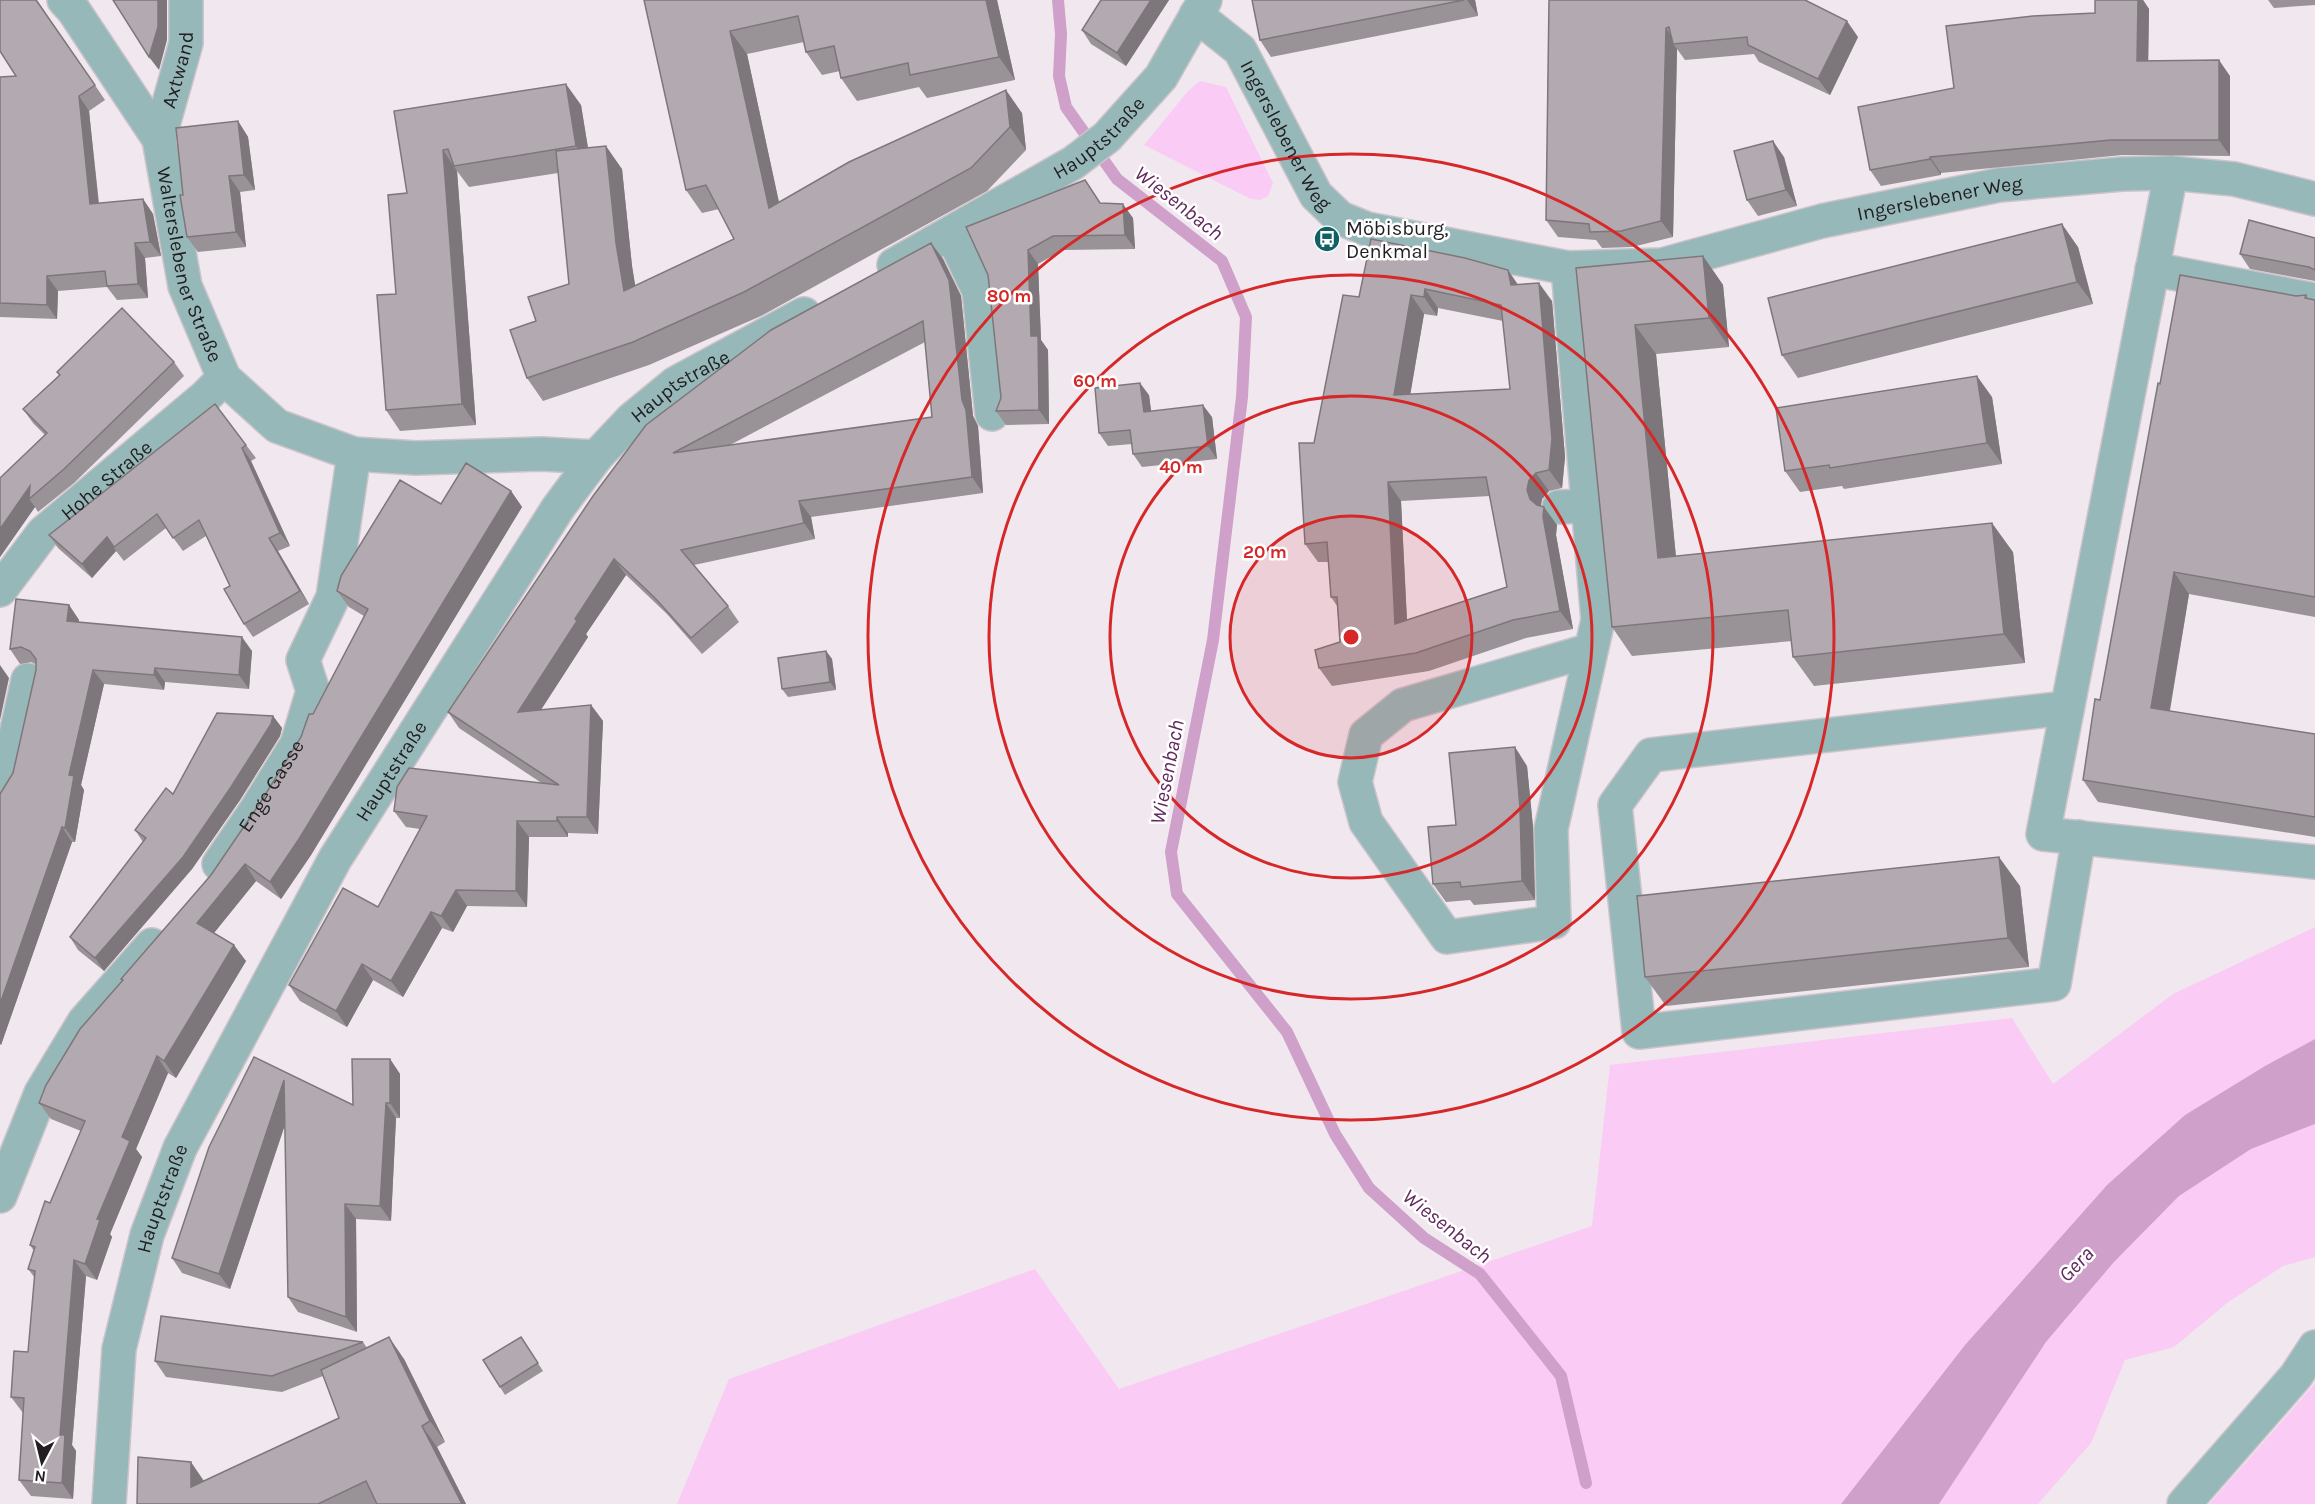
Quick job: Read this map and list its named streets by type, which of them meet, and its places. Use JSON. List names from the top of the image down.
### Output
{
  "streets": {
    "street": [
      "Axtwand",
      "Ingerslebener Weg",
      "Hauptstraße",
      "Walterslebener Straße",
      "Hohe Straße",
      "Enge Gasse"
    ]
  },
  "crossings": [
    ["Axtwand", "Walterslebener Straße"],
    ["Ingerslebener Weg", "Hauptstraße"],
    ["Hauptstraße", "Walterslebener Straße"],
    ["Walterslebener Straße", "Hohe Straße"],
    ["Walterslebener Straße", "Enge Gasse"]
  ],
  "water": ["Wiesenbach", "Gera"],
  "places": {
    "bus stop": ["Möbisburg, Denkmal"]
  },
  "north": "bottom",
  "rings": [
    "80 m",
    "60 m",
    "40 m",
    "20 m"
  ]
}
